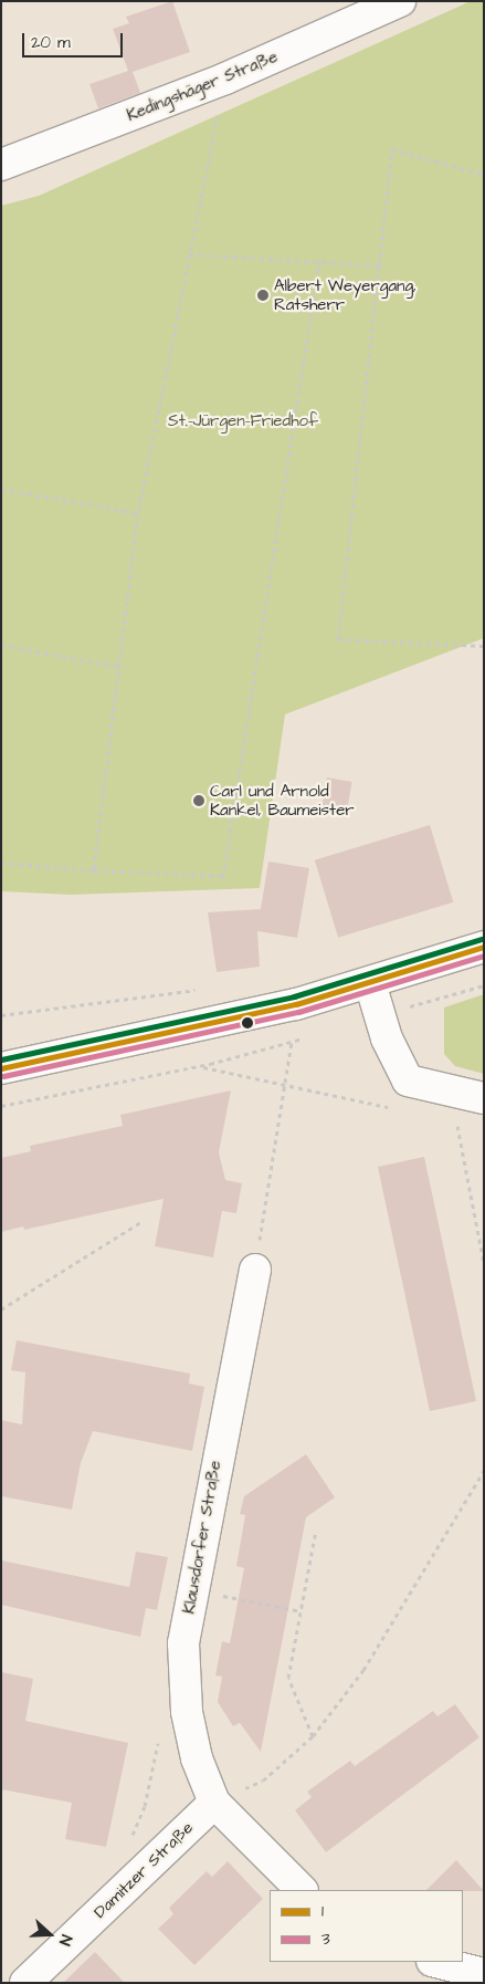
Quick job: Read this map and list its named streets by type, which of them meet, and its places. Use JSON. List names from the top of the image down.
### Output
{
  "streets": {
    "street": ["Kedingshäger Straße", "Klausdorfer Straße", "Damitzer Straße"]
  },
  "crossings": [
    ["Klausdorfer Straße", "Damitzer Straße"]
  ],
  "parks": ["St.-Jürgen-Friedhof"],
  "places": ["Albert Weyergang, Ratsherr", "Carl und Arnold Kankel, Baumeister"],
  "lines": ["transit line 1", "transit line 3"],
  "legend": ["1", "3"],
  "scale_bar": "20 m",
  "north": "right"
}
